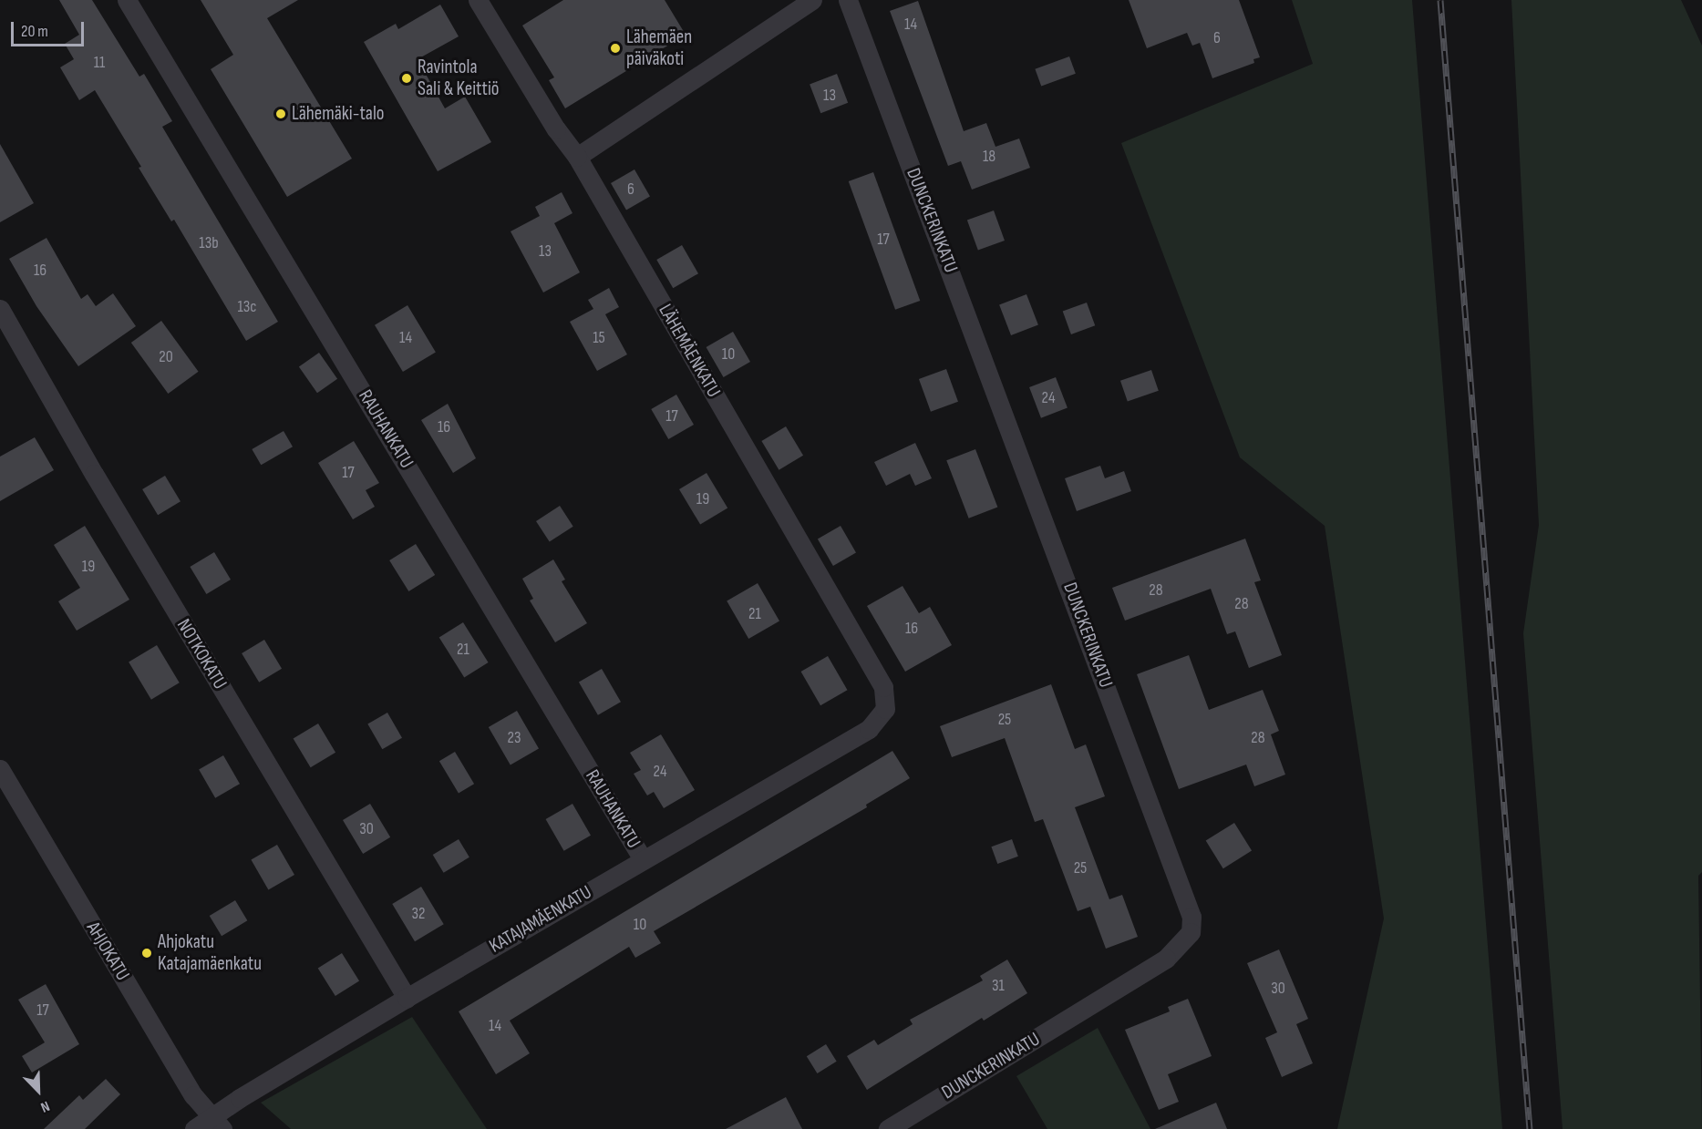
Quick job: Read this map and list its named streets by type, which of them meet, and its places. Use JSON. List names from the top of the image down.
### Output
{
  "streets": {
    "street": [
      "DUNCKERINKATU",
      "LÄHEMÄENKATU",
      "RAUHANKATU",
      "NOTKOKATU",
      "KATAJAMÄENKATU",
      "AHJOKATU"
    ]
  },
  "crossings": [
    ["LÄHEMÄENKATU", "KATAJAMÄENKATU"],
    ["RAUHANKATU", "KATAJAMÄENKATU"],
    ["NOTKOKATU", "KATAJAMÄENKATU"],
    ["KATAJAMÄENKATU", "AHJOKATU"]
  ],
  "places": [
    "Lähemäen päiväkoti",
    "Ravintola Sali & Keittiö",
    "Lähemäki-talo",
    "Ahjokatu Katajamäenkatu"
  ],
  "house_numbers": [
    "14",
    "6",
    "11",
    "13",
    "18",
    "6",
    "17",
    "13b",
    "13",
    "16",
    "13c",
    "14",
    "15",
    "10",
    "20",
    "24",
    "17",
    "16",
    "17",
    "19",
    "19",
    "28",
    "28",
    "21",
    "16",
    "21",
    "25",
    "23",
    "28",
    "24",
    "30",
    "25",
    "32",
    "10",
    "31",
    "30",
    "17",
    "14"
  ],
  "scale_bar": "20 m",
  "north": "bottom right"
}
